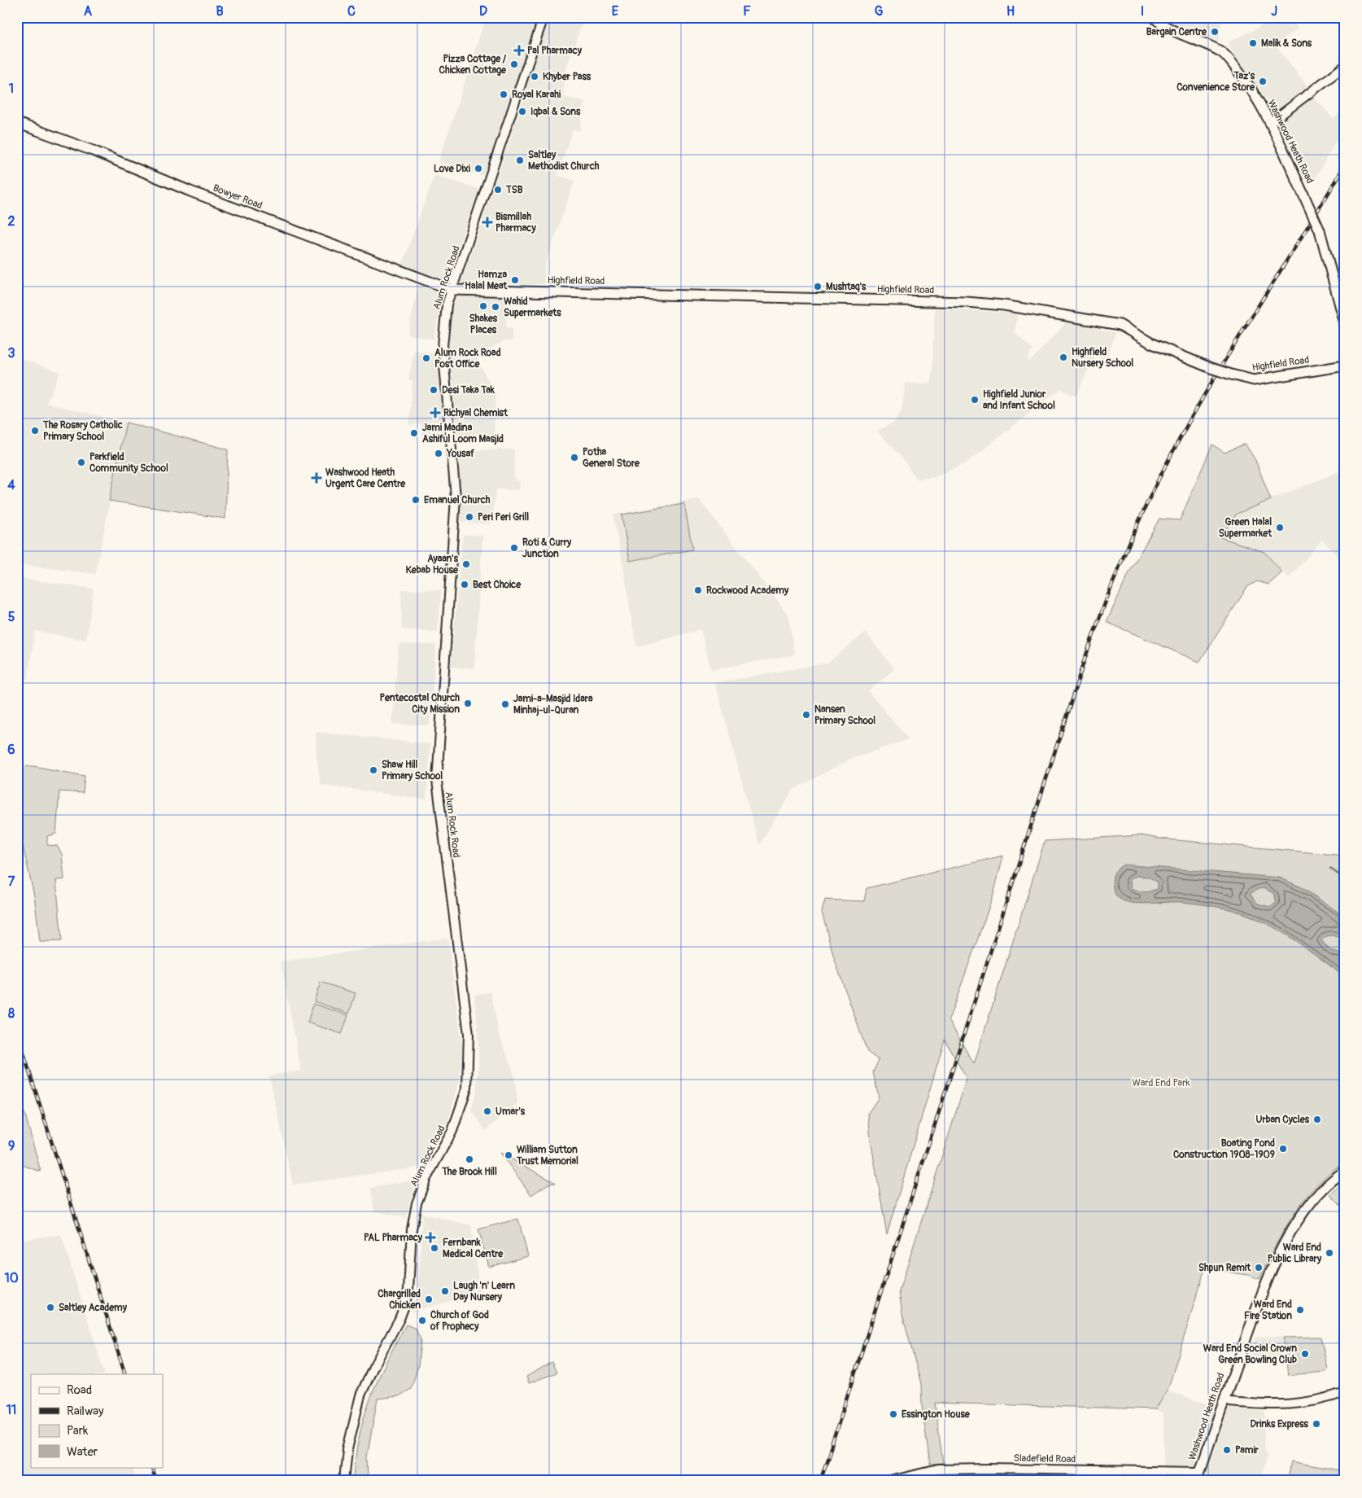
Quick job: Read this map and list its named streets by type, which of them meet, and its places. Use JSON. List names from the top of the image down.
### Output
{
  "streets": {
    "main road": ["Washwood Heath Road", "Bowyer Road", "Highfield Road"],
    "street": ["Alum Rock Road", "Sladefield Road"]
  },
  "crossings": [
    ["Washwood Heath Road", "Sladefield Road"],
    ["Bowyer Road", "Alum Rock Road"],
    ["Bowyer Road", "Highfield Road"],
    ["Alum Rock Road", "Highfield Road"]
  ],
  "parks": ["Ward End Park"],
  "places": {
    "other": [
      "Bargain Centre",
      "Malik & Sons",
      "Pizza Cottage / Chicken Cottage",
      "Khyber Pass",
      "Taz's Convenience Store",
      "Royal Karahi",
      "Iqbal & Sons",
      "Saltley Methodist Church",
      "Love Dixi",
      "TSB",
      "Hamza Halal Meat",
      "Mushtaq's",
      "Shakes Places",
      "Wahid Supermarkets",
      "Highfield Nursery School",
      "Alum Rock Road Post Office",
      "Desi Taka Tak",
      "Highfield Junior and Infant School",
      "The Rosary Catholic Primary School",
      "Jami Madina Ashiful Loom Masjid",
      "Yousaf",
      "Potha General Store",
      "Parkfield Community School",
      "Emanuel Church",
      "Peri Peri Grill",
      "Green Halal Supermarket",
      "Roti & Curry Junction",
      "Ayaan's Kebab House",
      "Best Choice",
      "Rockwood Academy",
      "Pentecostal Church City Mission",
      "Jami-a-Masjid Idara Minhaj-ul-Quran",
      "Nansen Primary School",
      "Shaw Hill Primary School",
      "Umar's",
      "Urban Cycles",
      "Boating Pond Construction 1908-1909",
      "William Sutton Trust Memorial",
      "The Brook Hill",
      "Fernbank Medical Centre",
      "Ward End Public Library",
      "Shpun Remit",
      "Laugh 'n' Learn Day Nursery",
      "Chargrilled Chicken",
      "Saltley Academy",
      "Ward End Fire Station",
      "Church of God of Prophecy",
      "Ward End Social Crown Green Bowling Club",
      "Essington House",
      "Drinks Express",
      "Pamir"
    ],
    "health": [
      "Pal Pharmacy",
      "Bismillah Pharmacy",
      "Richyal Chemist",
      "Washwood Heath Urgent Care Centre",
      "PAL Pharmacy"
    ]
  },
  "legend": [
    "Road",
    "Railway",
    "Park",
    "Water"
  ],
  "grid": {
    "columns": [
      "A",
      "B",
      "C",
      "D",
      "E",
      "F",
      "G",
      "H",
      "I",
      "J"
    ],
    "rows": [
      "1",
      "2",
      "3",
      "4",
      "5",
      "6",
      "7",
      "8",
      "9",
      "10",
      "11"
    ]
  }
}
